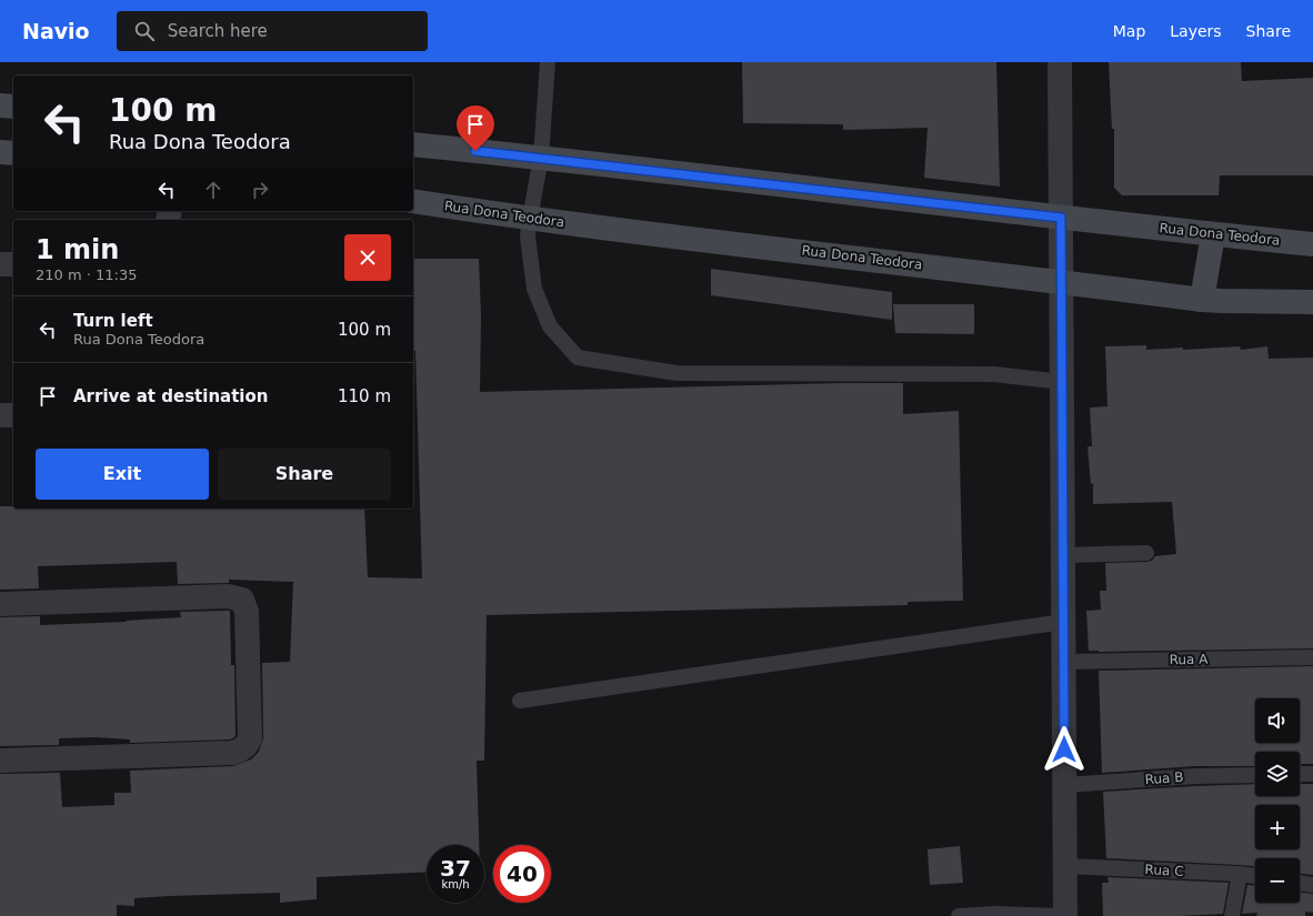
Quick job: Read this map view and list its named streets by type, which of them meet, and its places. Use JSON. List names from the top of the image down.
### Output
{
  "streets": {
    "main road": ["Rua Dona Teodora"],
    "lane": ["Rua A", "Rua B", "Rua C"]
  },
  "page": {
    "header": "Navio",
    "search": "Search here",
    "nav": ["Map", "Layers", "Share"],
    "turn": ["100 m", "Rua Dona Teodora"],
    "heading": ["1 min", "210 m · 11:35"],
    "list": [
      {
        "name": "Turn left",
        "note": "Rua Dona Teodora",
        "value": "100 m"
      },
      {
        "name": "Arrive at destination",
        "value": "110 m"
      }
    ],
    "buttons": ["Exit", "Share"],
    "map_buttons": ["+", "−"],
    "speed": "37 km/h",
    "limit": "40"
  }
}
